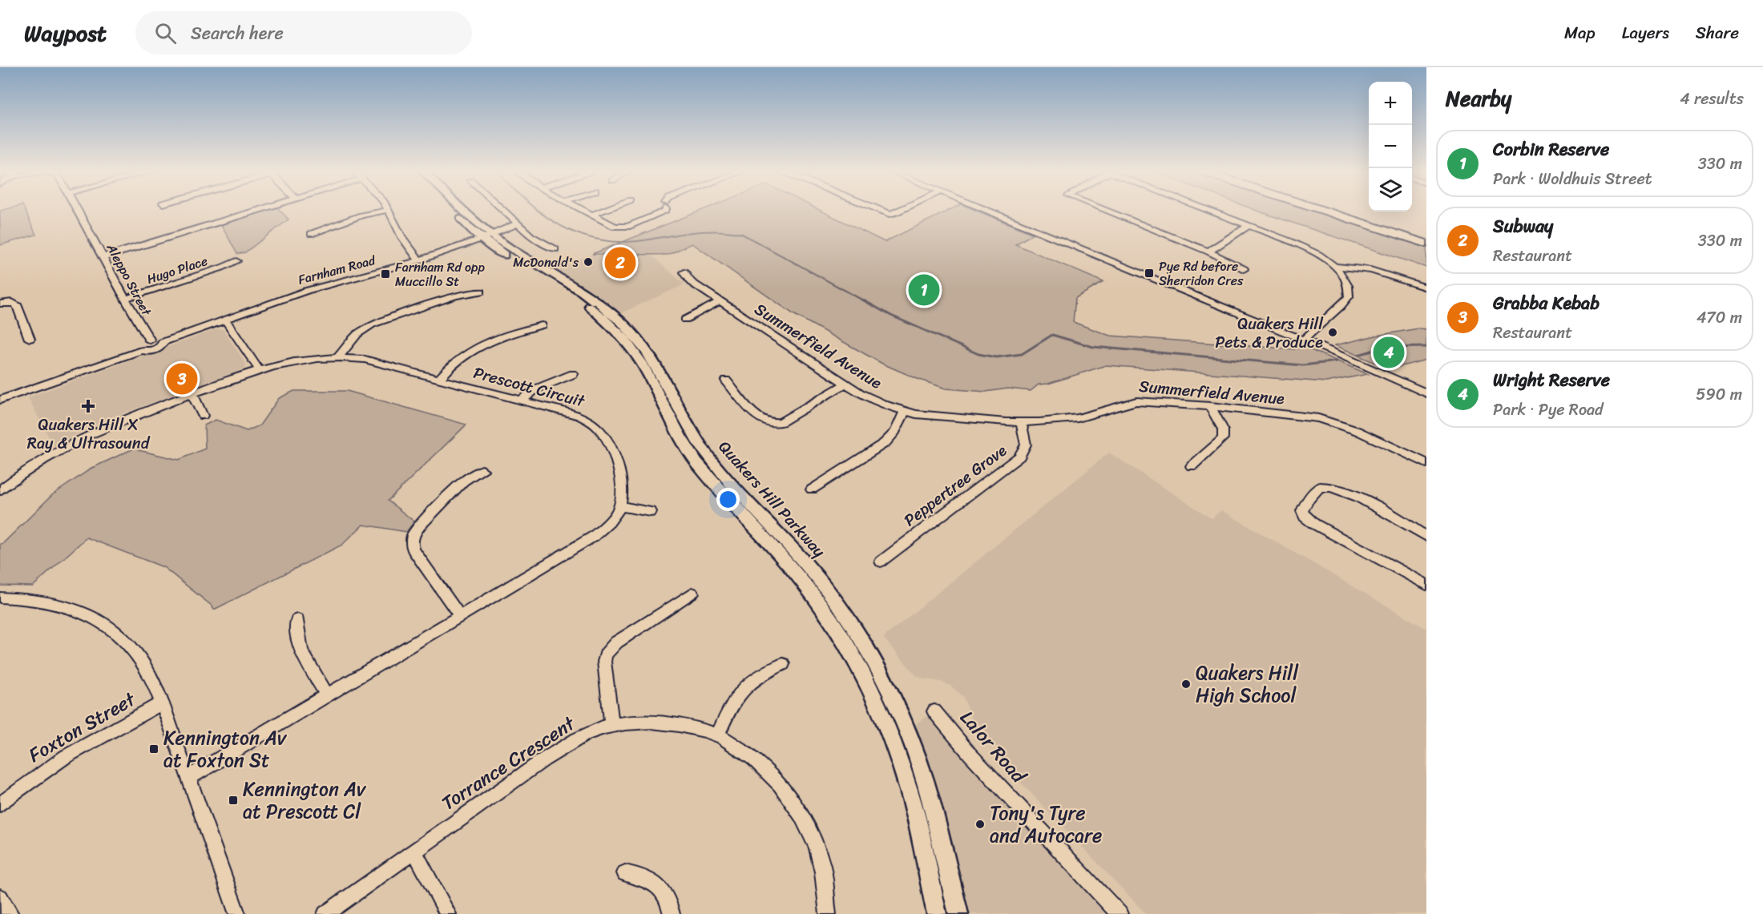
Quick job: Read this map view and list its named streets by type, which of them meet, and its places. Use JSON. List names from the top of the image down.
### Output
{
  "streets": {
    "main road": ["Quakers Hill Parkway"],
    "street": [
      "Hugo Place",
      "Farnham Road",
      "Aleppo Street",
      "Summerfield Avenue",
      "Prescott Circuit",
      "Peppertree Grove",
      "Foxton Street",
      "Lalor Road",
      "Torrance Crescent"
    ]
  },
  "crossings": [
    ["Hugo Place", "Aleppo Street"],
    ["Farnham Road", "Quakers Hill Parkway"],
    ["Summerfield Avenue", "Peppertree Grove"]
  ],
  "places": {
    "other": [
      "McDonald's",
      "Quakers Hill Pets & Produce",
      "Quakers Hill High School",
      "Tony's Tyre and Autocare"
    ],
    "transit": [
      "Pye Rd before Sherridon Cres",
      "Farnham Rd opp Muccillo St",
      "Kennington Av at Foxton St",
      "Kennington Av at Prescott Cl"
    ],
    "health": ["Quakers Hill X Ray & Ultrasound"]
  },
  "page": {
    "header": "Waypost",
    "search": "Search here",
    "nav": ["Map", "Layers", "Share"],
    "heading": ["Nearby", "4 results"],
    "map_buttons": ["+", "−"],
    "list": [
      {
        "mark": "1",
        "name": "Corbin Reserve",
        "note": "Park · Woldhuis Street",
        "value": "330 m"
      },
      {
        "mark": "2",
        "name": "Subway",
        "note": "Restaurant",
        "value": "330 m"
      },
      {
        "mark": "3",
        "name": "Grabba Kebab",
        "note": "Restaurant",
        "value": "470 m"
      },
      {
        "mark": "4",
        "name": "Wright Reserve",
        "note": "Park · Pye Road",
        "value": "590 m"
      }
    ],
    "pins": [
      "2",
      "1",
      "4",
      "3"
    ]
  }
}
